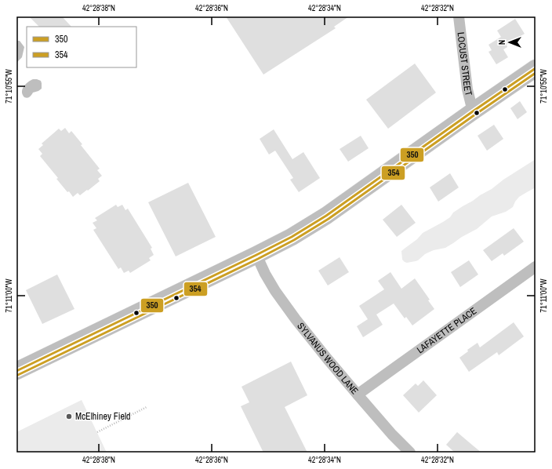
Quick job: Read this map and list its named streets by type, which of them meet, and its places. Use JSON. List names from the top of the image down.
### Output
{
  "streets": {
    "street": ["LOCUST STREET", "LAFAYETTE PLACE", "SYLVANUS WOOD LANE"]
  },
  "crossings": [
    ["LAFAYETTE PLACE", "SYLVANUS WOOD LANE"]
  ],
  "places": ["McElhiney Field"],
  "lines": ["transit line 350", "transit line 354"],
  "legend": ["350", "354"],
  "north": "left",
  "coordinates": [
    "42°28'38\"N",
    "42°28'36\"N",
    "42°28'34\"N",
    "42°28'32\"N",
    "71°10'55\"W",
    "71°11'00\"W"
  ]
}
